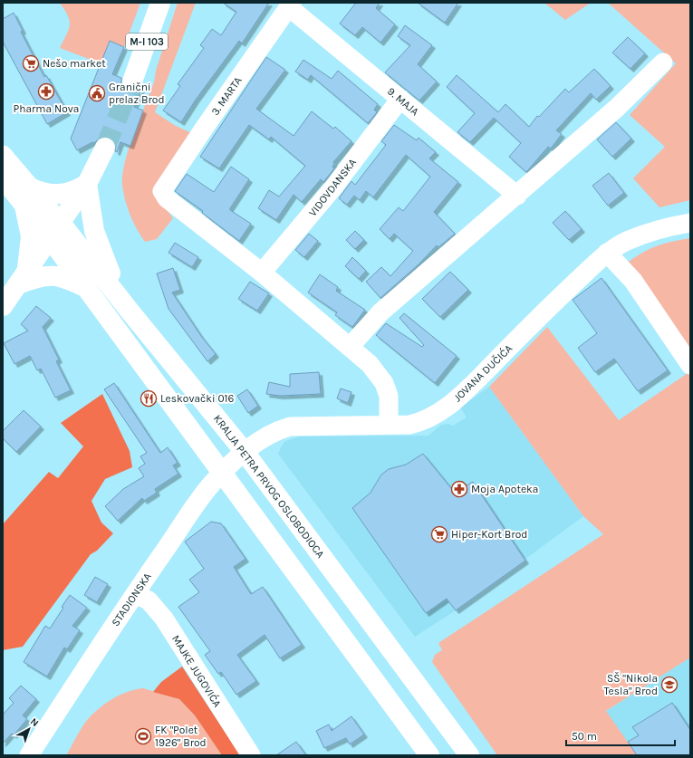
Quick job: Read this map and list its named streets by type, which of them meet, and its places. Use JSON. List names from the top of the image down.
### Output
{
  "streets": {
    "main road": ["M-I 103", "KRALJA PETRA PRVOG OSLOBODIOCA"],
    "street": [
      "3. MARTA",
      "9. MAJA",
      "VIDOVDANSKA",
      "JOVANA DUČIĆA",
      "STADIONSKA",
      "MAJKE JUGOVIĆA"
    ]
  },
  "crossings": [
    ["3. MARTA", "9. MAJA"],
    ["3. MARTA", "VIDOVDANSKA"],
    ["9. MAJA", "VIDOVDANSKA"],
    ["JOVANA DUČIĆA", "KRALJA PETRA PRVOG OSLOBODIOCA"],
    ["JOVANA DUČIĆA", "STADIONSKA"],
    ["KRALJA PETRA PRVOG OSLOBODIOCA", "STADIONSKA"],
    ["STADIONSKA", "MAJKE JUGOVIĆA"]
  ],
  "places": {
    "supermarket": ["Nešo market", "Hiper-Kort Brod"],
    "pharmacy": ["Pharma Nova", "Moja Apoteka"],
    "public building": ["Granični prelaz Brod"],
    "restaurant": ["Leskovački 016"],
    "school or university": ["SŠ \"Nikola Tesla\" Brod"],
    "sports": ["FK \"Polet 1926\" Brod"]
  },
  "scale_bar": "50 m",
  "north": "top right"
}
